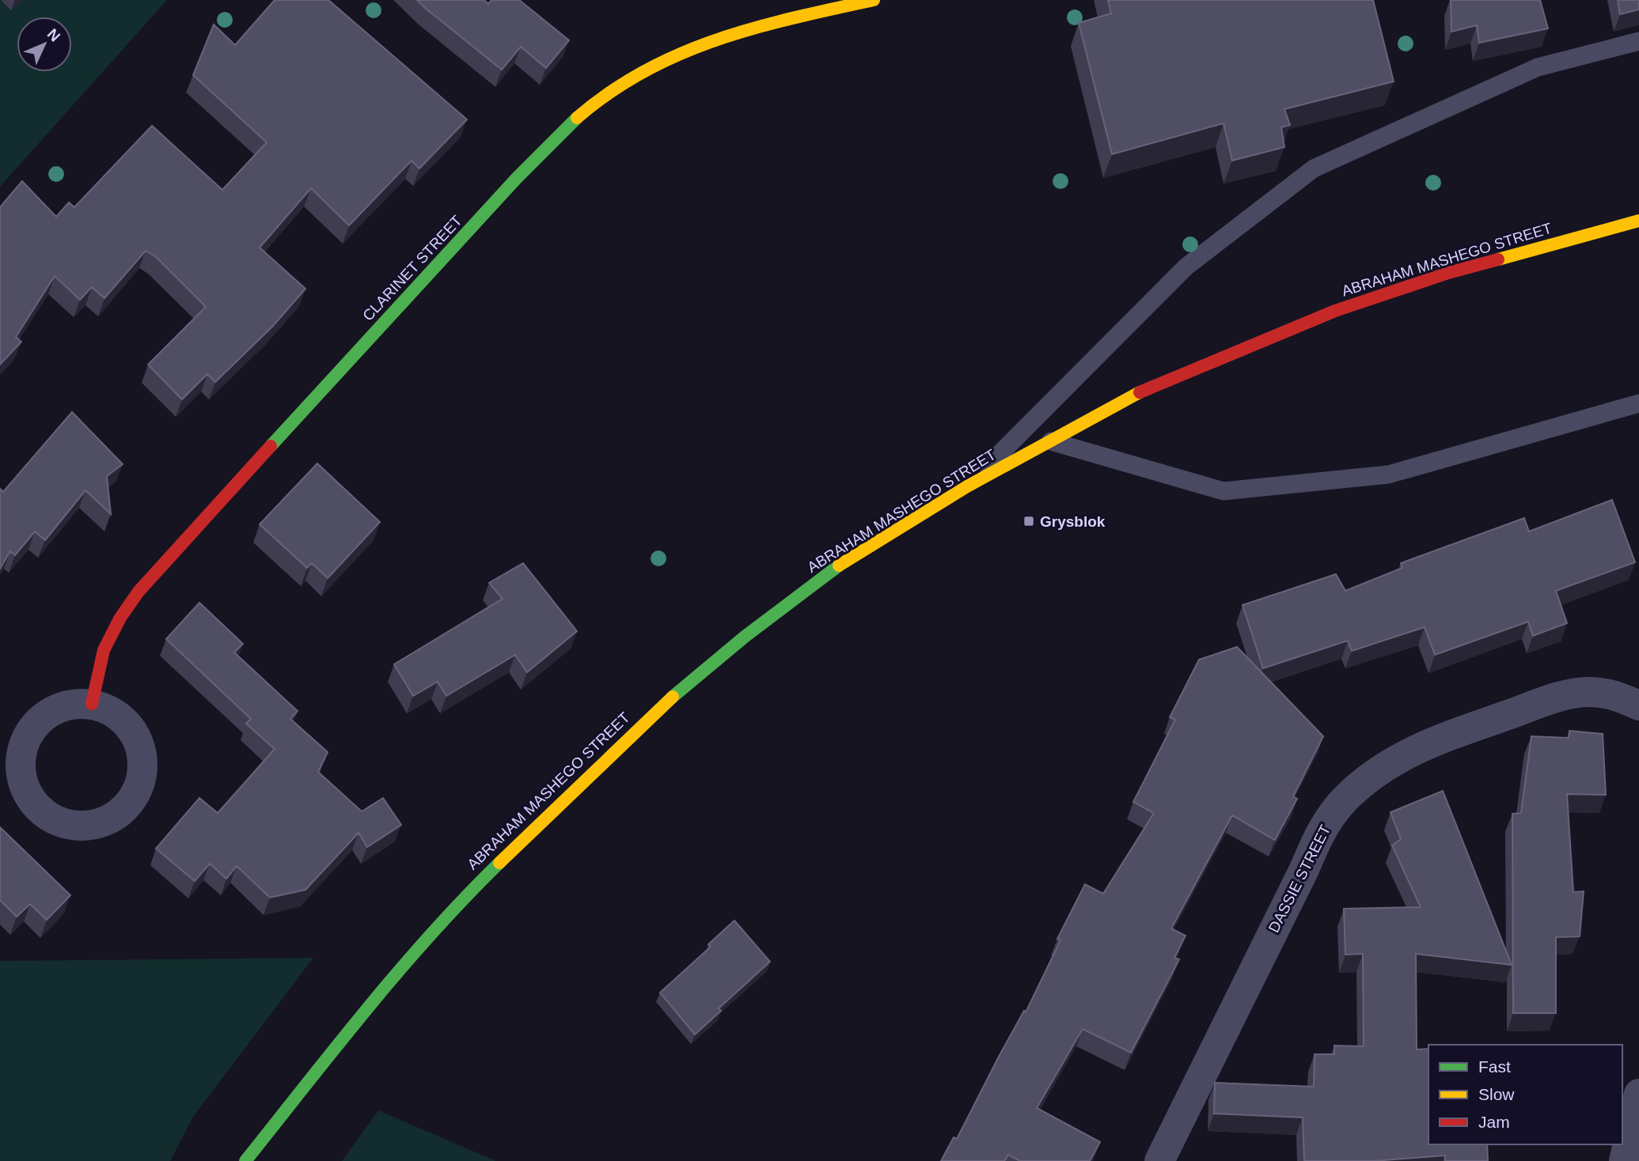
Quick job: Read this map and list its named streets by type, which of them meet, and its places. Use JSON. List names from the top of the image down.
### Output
{
  "streets": {
    "main road": ["ABRAHAM MASHEGO STREET", "CLARINET STREET"],
    "street": ["DASSIE STREET"]
  },
  "places": {
    "transit": ["Grysblok"]
  },
  "legend": ["Fast", "Slow", "Jam"],
  "north": "top right"
}
